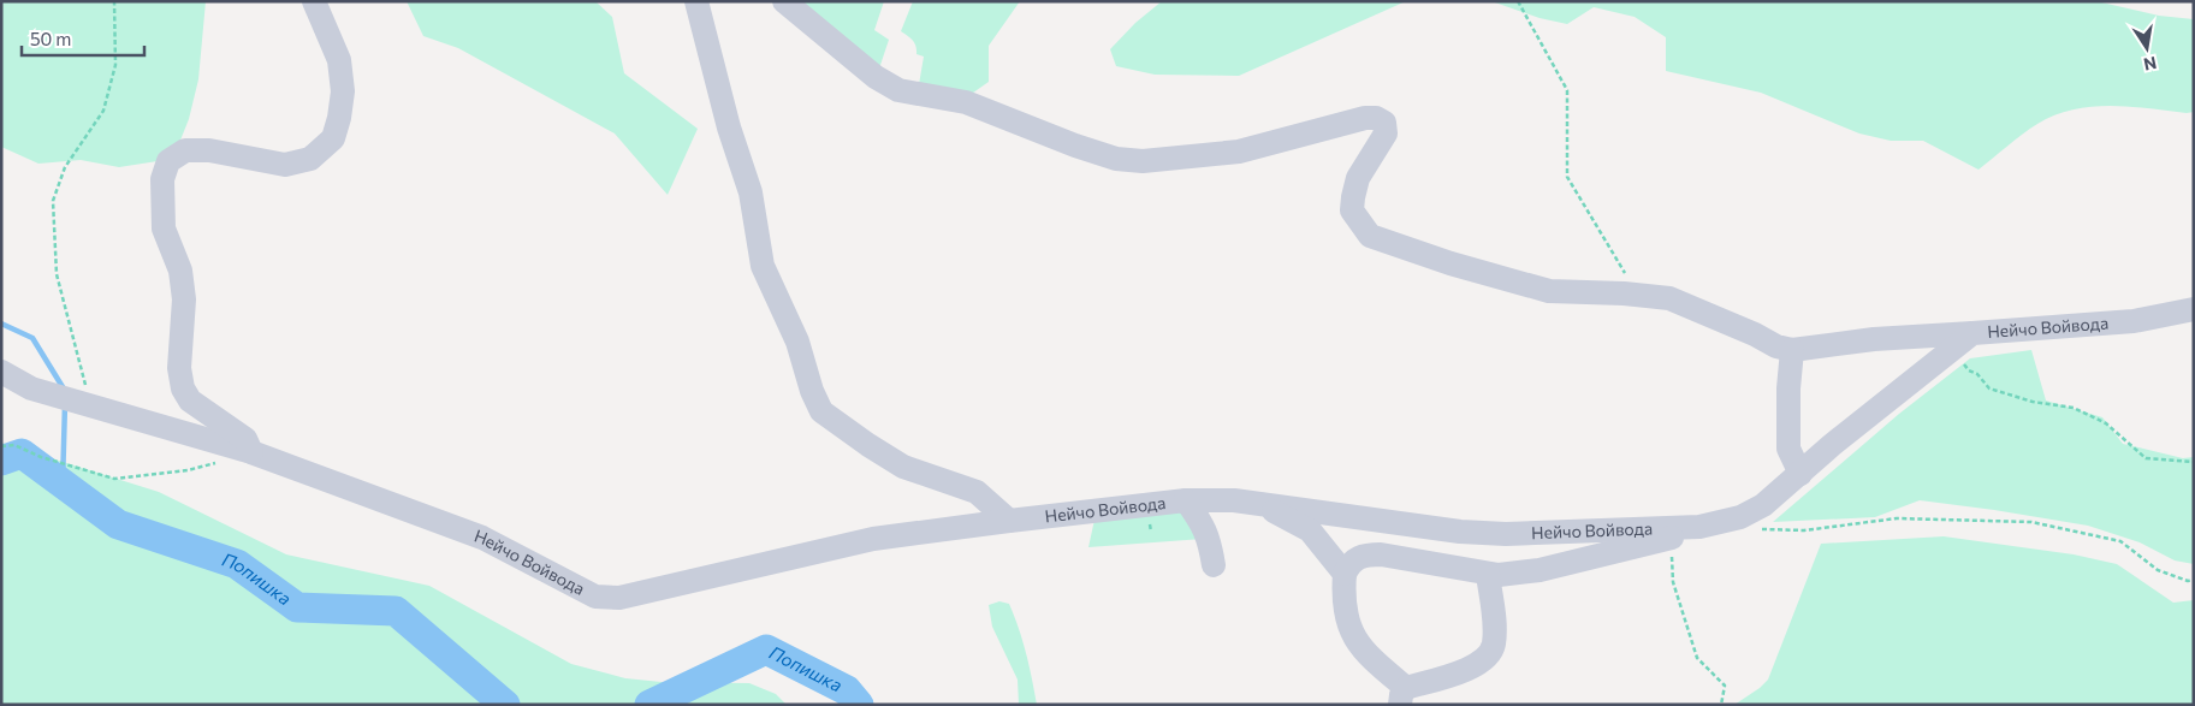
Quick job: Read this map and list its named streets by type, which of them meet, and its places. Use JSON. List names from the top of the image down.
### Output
{
  "streets": {
    "street": ["Нейчо Войвода"]
  },
  "water": ["Попишка"],
  "scale_bar": "50 m",
  "north": "bottom"
}
